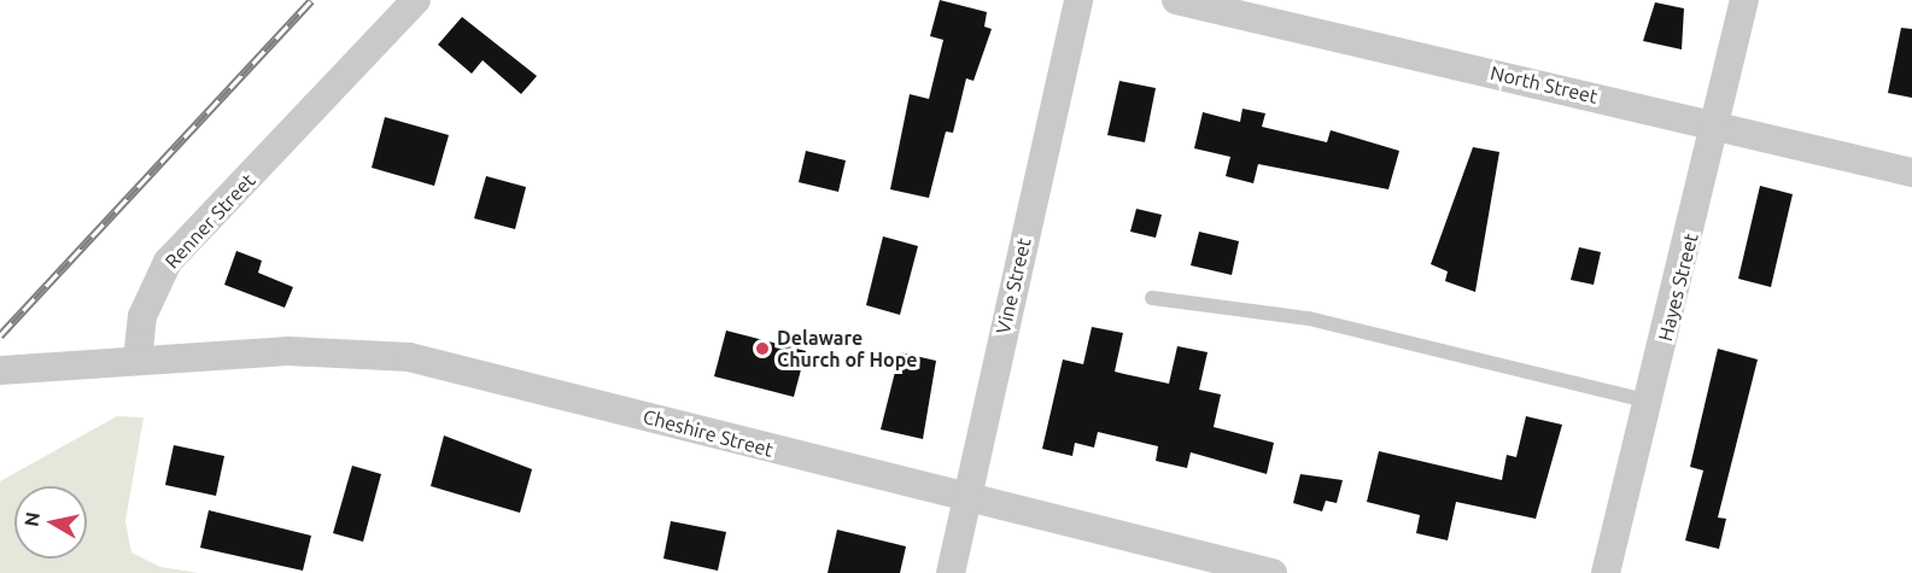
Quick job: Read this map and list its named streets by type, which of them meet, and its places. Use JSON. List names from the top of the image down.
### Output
{
  "streets": {
    "street": [
      "North Street",
      "Renner Street",
      "Vine Street",
      "Hayes Street",
      "Cheshire Street"
    ]
  },
  "crossings": [
    ["North Street", "Hayes Street"],
    ["Renner Street", "Cheshire Street"],
    ["Vine Street", "Cheshire Street"]
  ],
  "places": ["Delaware Church of Hope"],
  "north": "left"
}
